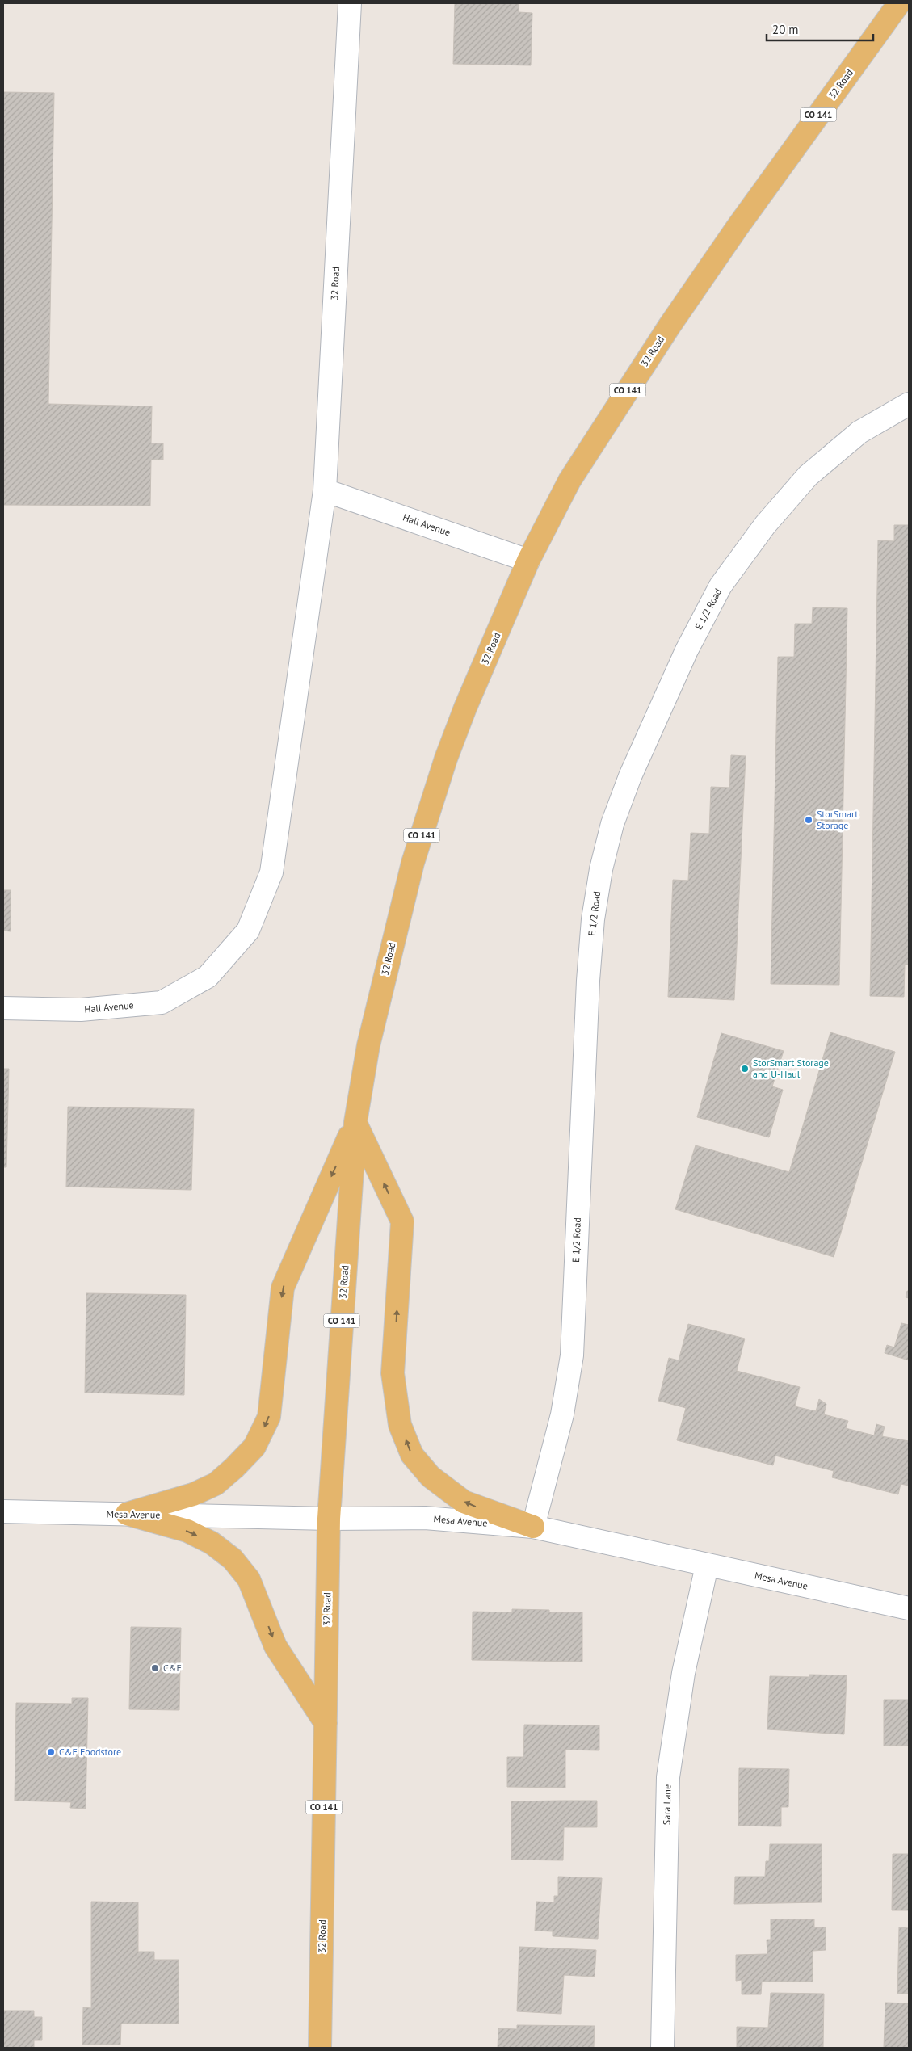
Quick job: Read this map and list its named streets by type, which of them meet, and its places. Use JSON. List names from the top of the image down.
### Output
{
  "streets": {
    "main road": ["32 Road", "CO 141"],
    "street": [
      "Hall Avenue",
      "E 1/2 Road",
      "Mesa Avenue",
      "Sara Lane"
    ]
  },
  "crossings": [
    ["32 Road", "Hall Avenue"],
    ["32 Road", "Mesa Avenue"],
    ["E 1/2 Road", "Mesa Avenue"],
    ["Mesa Avenue", "Sara Lane"]
  ],
  "places": [
    "StorSmart Storage",
    "StorSmart Storage and U-Haul",
    "C&F",
    "C&F Foodstore"
  ],
  "scale_bar": "20 m"
}
